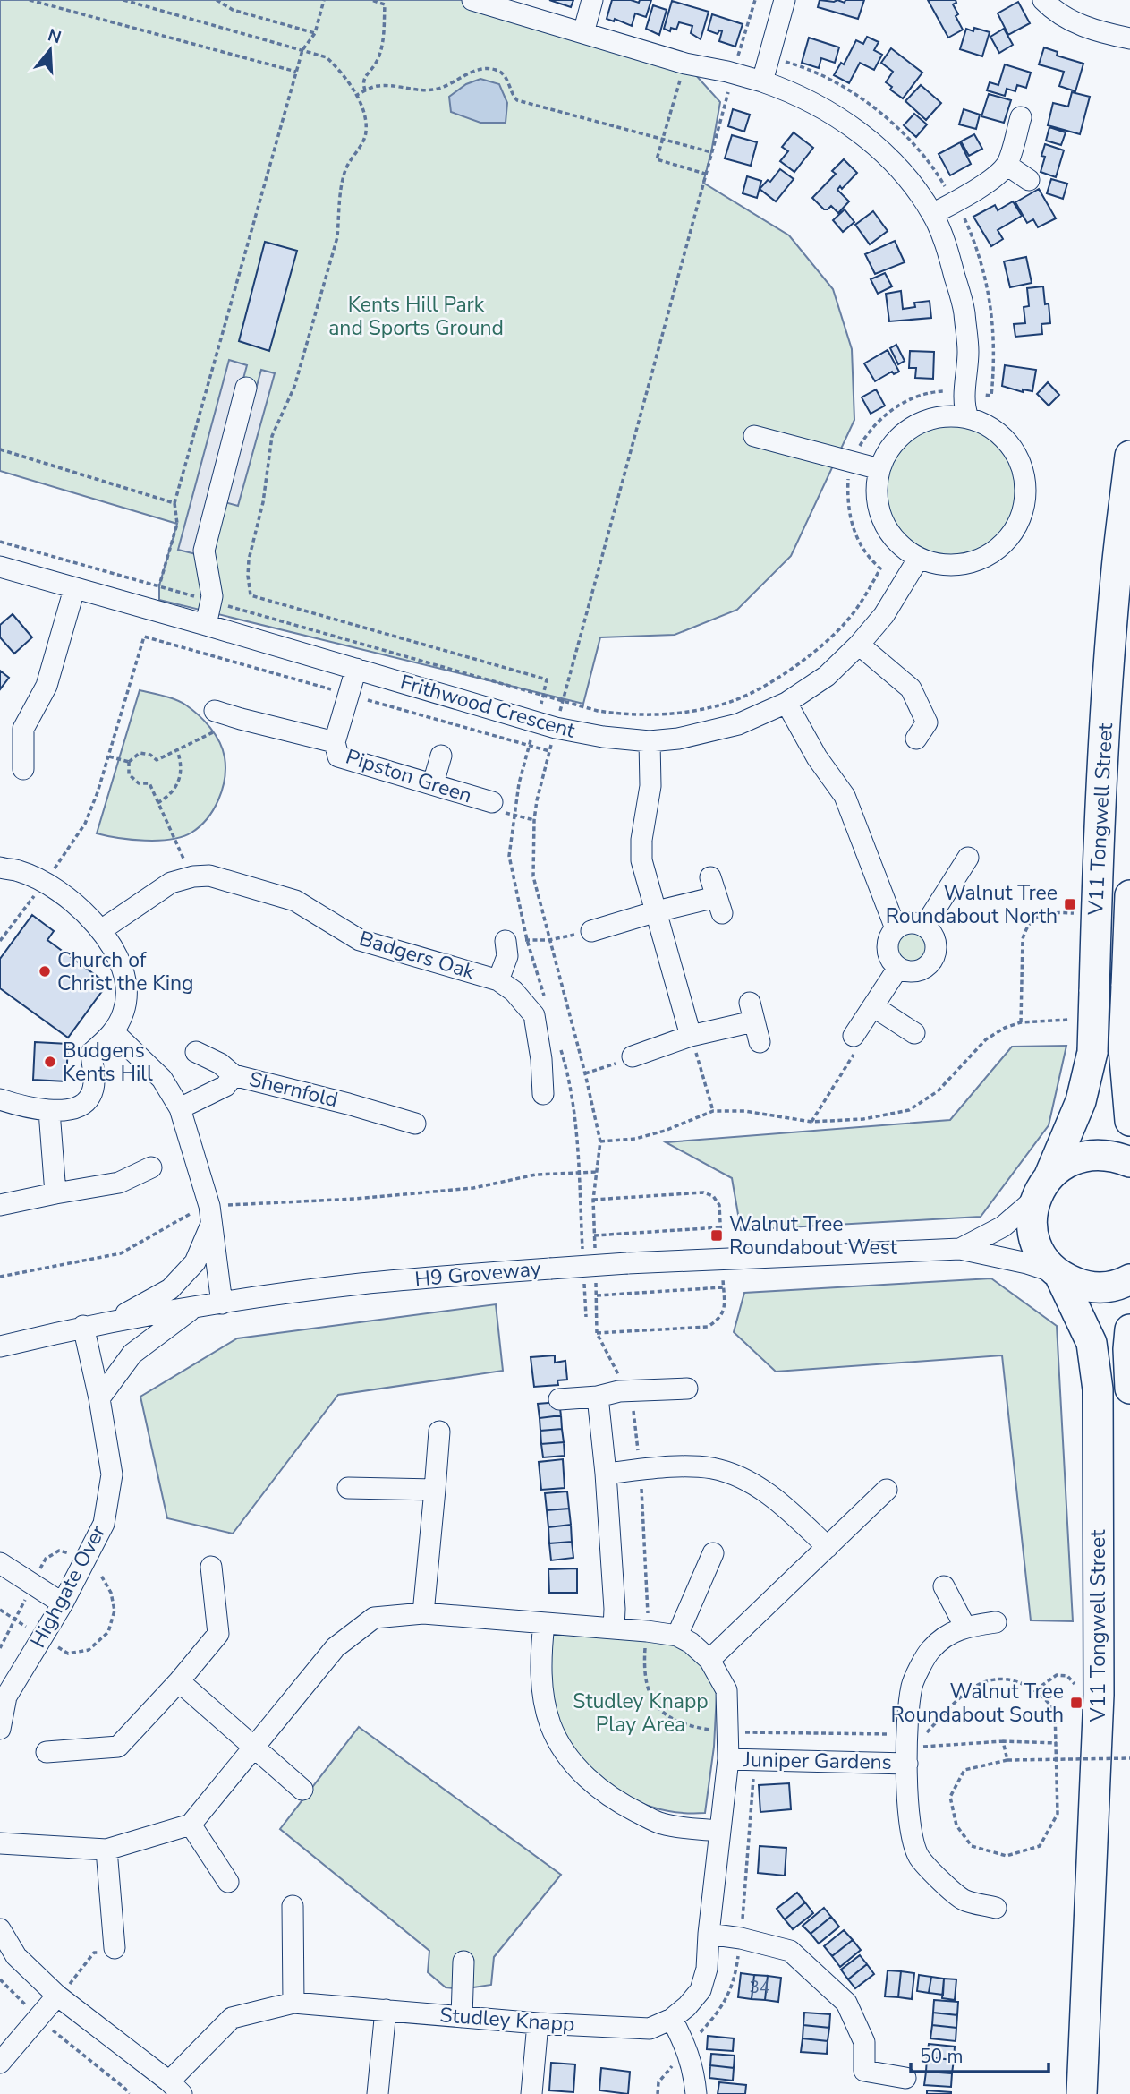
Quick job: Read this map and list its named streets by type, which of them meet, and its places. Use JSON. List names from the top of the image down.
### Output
{
  "streets": {
    "highway": ["V11 Tongwell Street"],
    "street": [
      "Frithwood Crescent",
      "Pipston Green",
      "Badgers Oak",
      "Shernfold",
      "H9 Groveway",
      "Highgate Over",
      "Juniper Gardens",
      "Studley Knapp"
    ]
  },
  "crossings": [
    ["Frithwood Crescent", "Pipston Green"],
    ["V11 Tongwell Street", "H9 Groveway"],
    ["H9 Groveway", "Highgate Over"],
    ["Juniper Gardens", "Studley Knapp"]
  ],
  "parks": ["Kents Hill Park and Sports Ground", "Studley Knapp Play Area"],
  "places": {
    "transit": ["Walnut Tree Roundabout North", "Walnut Tree Roundabout West", "Walnut Tree Roundabout South"],
    "other": ["Church of Christ the King", "Budgens Kents Hill"]
  },
  "house_numbers": ["34"],
  "scale_bar": "50 m",
  "north": "top"
}
